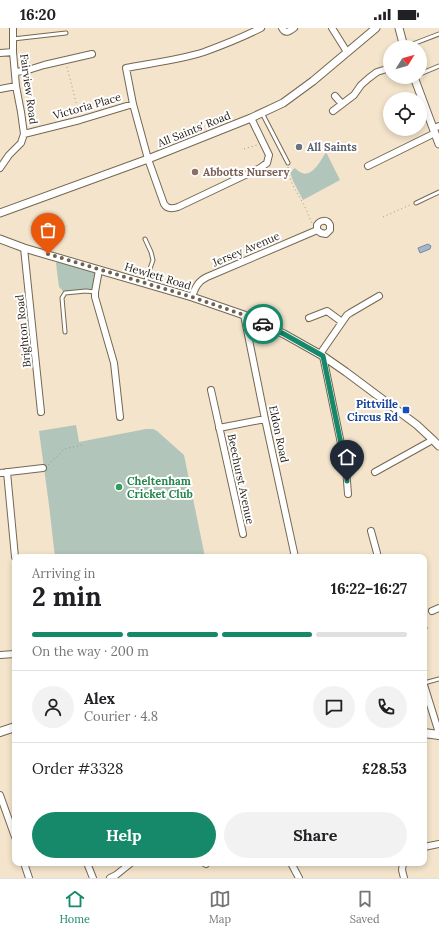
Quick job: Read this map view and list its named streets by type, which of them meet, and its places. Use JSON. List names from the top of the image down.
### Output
{
  "streets": {
    "street": [
      "Fairview Road",
      "Victoria Place",
      "All Saints' Road",
      "Jersey Avenue",
      "Hewlett Road",
      "Brighton Road",
      "Eldon Road",
      "Beechurst Avenue"
    ]
  },
  "crossings": [
    ["Fairview Road", "Victoria Place"],
    ["Jersey Avenue", "Hewlett Road"],
    ["Hewlett Road", "Brighton Road"],
    ["Hewlett Road", "Eldon Road"],
    ["Eldon Road", "Beechurst Avenue"]
  ],
  "places": {
    "other": ["All Saints", "Abbotts Nursery", "Cheltenham Cricket Club"],
    "transit": ["Pittville Circus Rd"]
  },
  "north": "top right",
  "page": {
    "status": "16:20",
    "heading": ["2 min", "Arriving in", "16:22–16:27"],
    "panel": [
      "Alex",
      "Courier · 4.8",
      "Order #3328",
      "£28.53"
    ],
    "bar": "On the way · 200 m",
    "buttons": ["Help", "Share"],
    "tabs": ["Home", "Map", "Saved"]
  }
}
